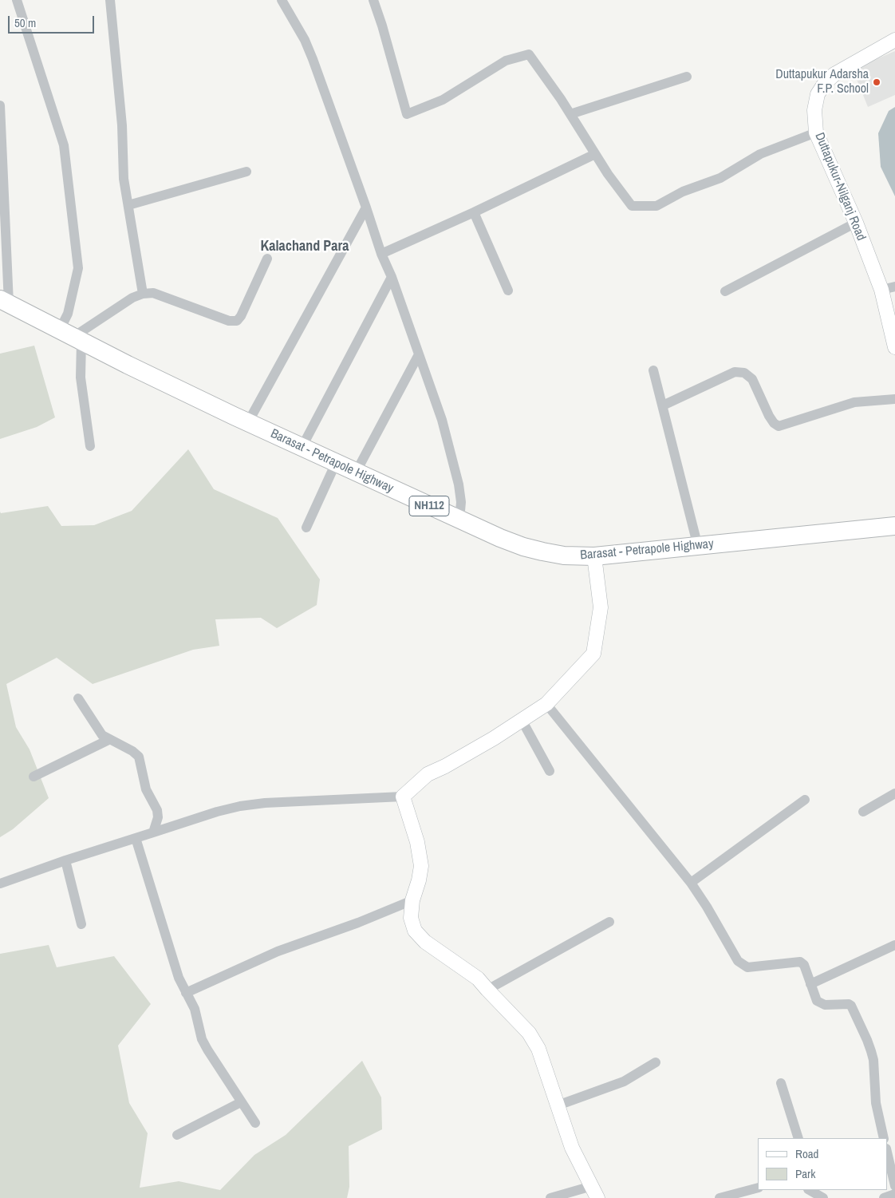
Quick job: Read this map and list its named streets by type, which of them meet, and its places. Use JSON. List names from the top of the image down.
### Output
{
  "streets": {
    "highway": ["Barasat - Petrapole Highway", "NH112"],
    "street": ["Duttapukur-Nilganj Road"]
  },
  "districts": ["Kalachand Para"],
  "places": ["Duttapukur Adarsha F.P. School"],
  "legend": ["Road", "Park"],
  "scale_bar": "50 m"
}
